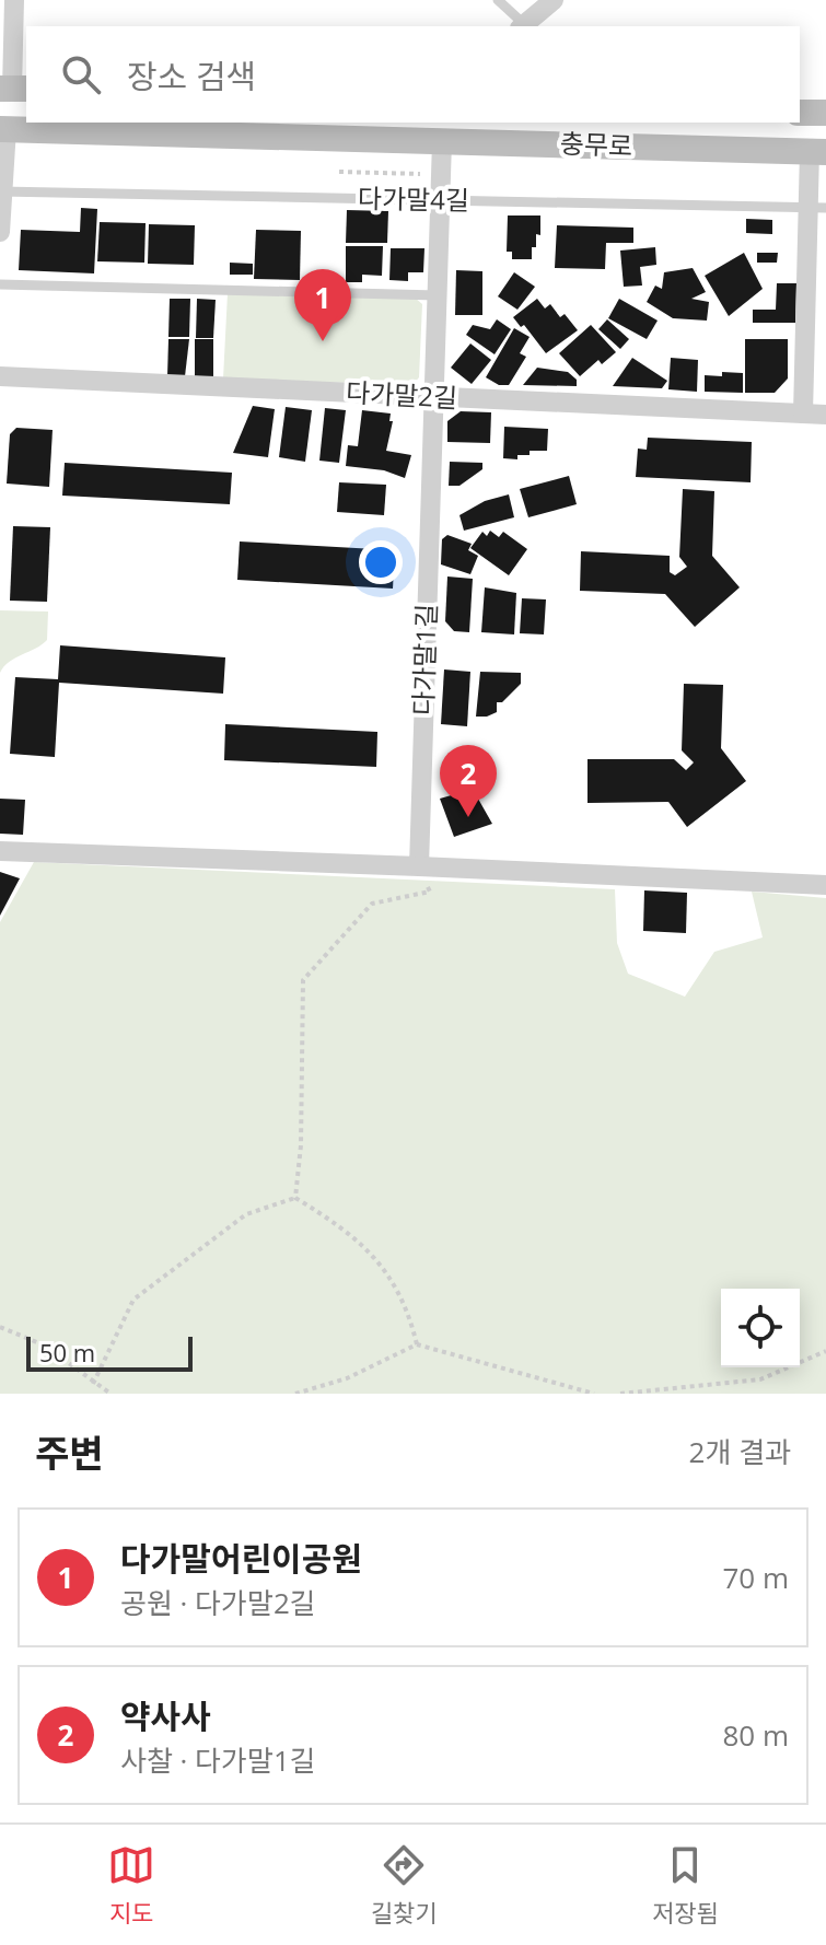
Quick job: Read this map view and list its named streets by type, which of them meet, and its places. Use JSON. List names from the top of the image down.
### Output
{
  "streets": {
    "main road": ["충무로"],
    "street": ["다가말2길", "다가말1길"],
    "lane": ["다가말4길"]
  },
  "crossings": [
    ["충무로", "다가말1길"],
    ["다가말4길", "다가말1길"],
    ["다가말2길", "다가말1길"]
  ],
  "scale_bar": "50 m",
  "page": {
    "search": "장소 검색",
    "pins": ["1", "2"],
    "scale": "50 m",
    "heading": ["주변", "2개 결과"],
    "list": [
      {
        "mark": "1",
        "name": "다가말어린이공원",
        "note": "공원 · 다가말2길",
        "value": "70 m"
      },
      {
        "mark": "2",
        "name": "약사사",
        "note": "사찰 · 다가말1길",
        "value": "80 m"
      }
    ],
    "nav": ["지도", "길찾기", "저장됨"]
  }
}
